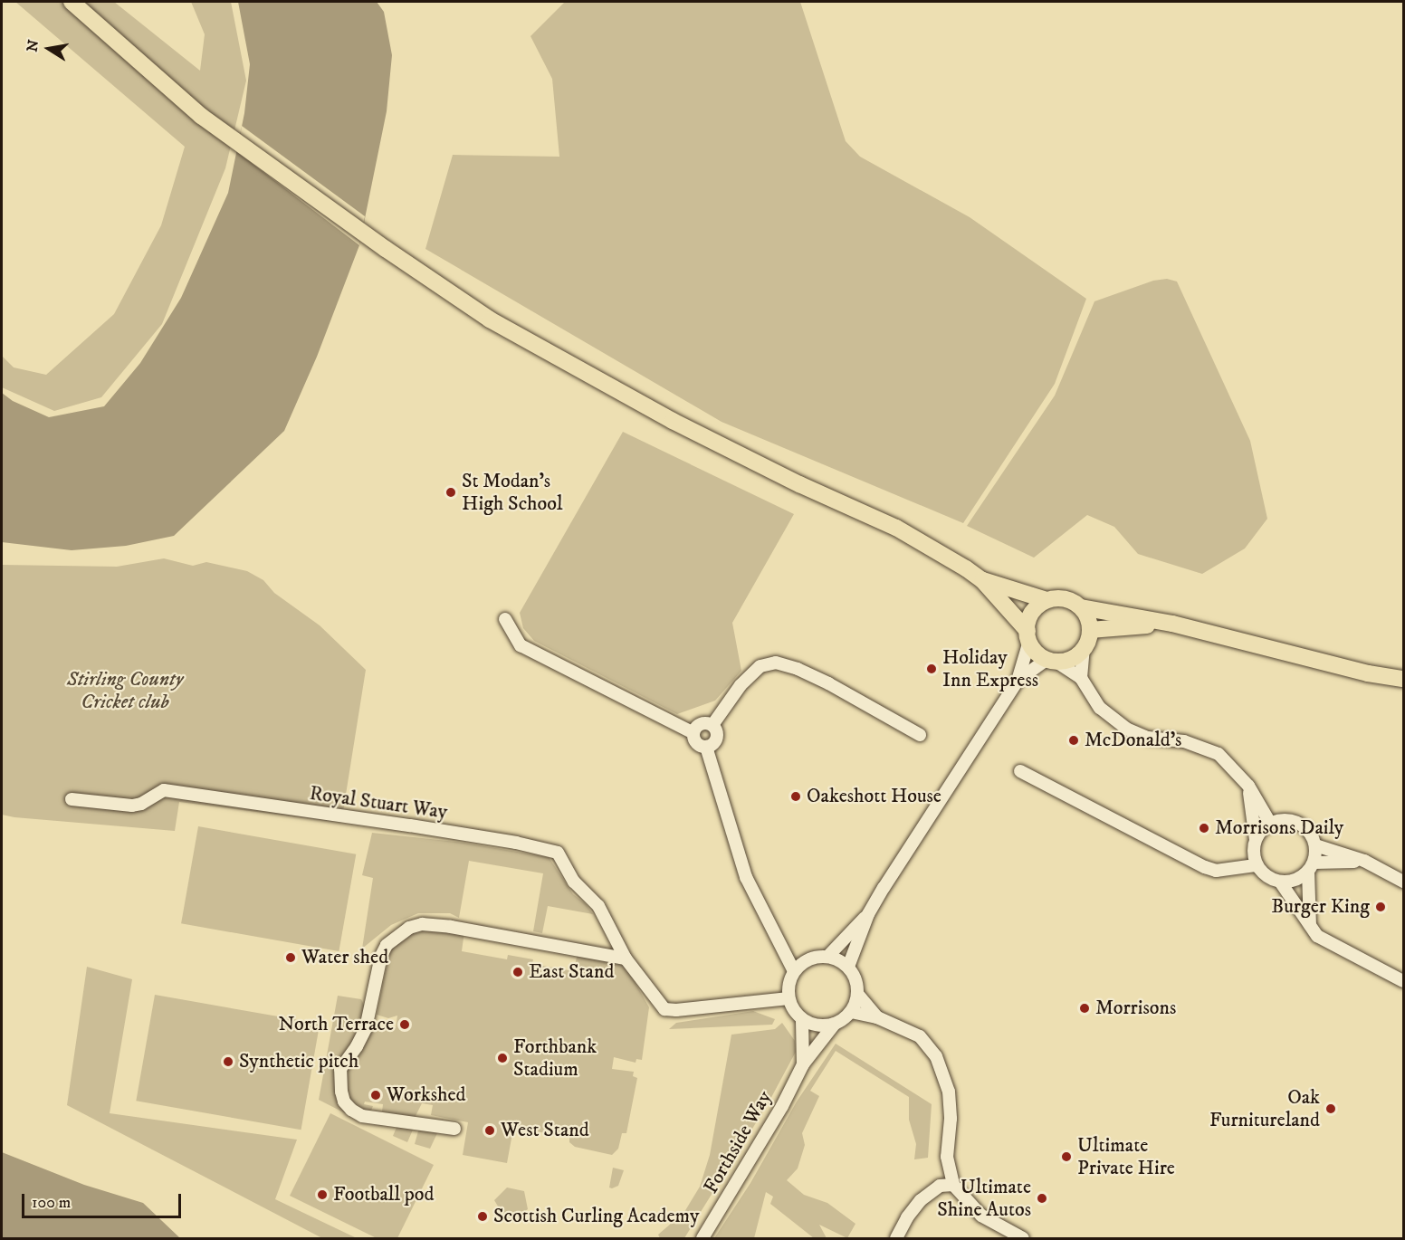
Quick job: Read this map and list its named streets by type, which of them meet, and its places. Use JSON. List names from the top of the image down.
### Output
{
  "streets": {
    "street": ["Royal Stuart Way", "Forthside Way"]
  },
  "parks": ["Stirling County Cricket club"],
  "places": [
    "St Modan's High School",
    "Holiday Inn Express",
    "McDonald's",
    "Oakeshott House",
    "Morrisons Daily",
    "Burger King",
    "Water shed",
    "East Stand",
    "Morrisons",
    "North Terrace",
    "Forthbank Stadium",
    "Synthetic pitch",
    "Workshed",
    "Oak Furnitureland",
    "West Stand",
    "Ultimate Private Hire",
    "Football pod",
    "Ultimate Shine Autos",
    "Scottish Curling Academy"
  ],
  "scale_bar": "100 m",
  "north": "left"
}
